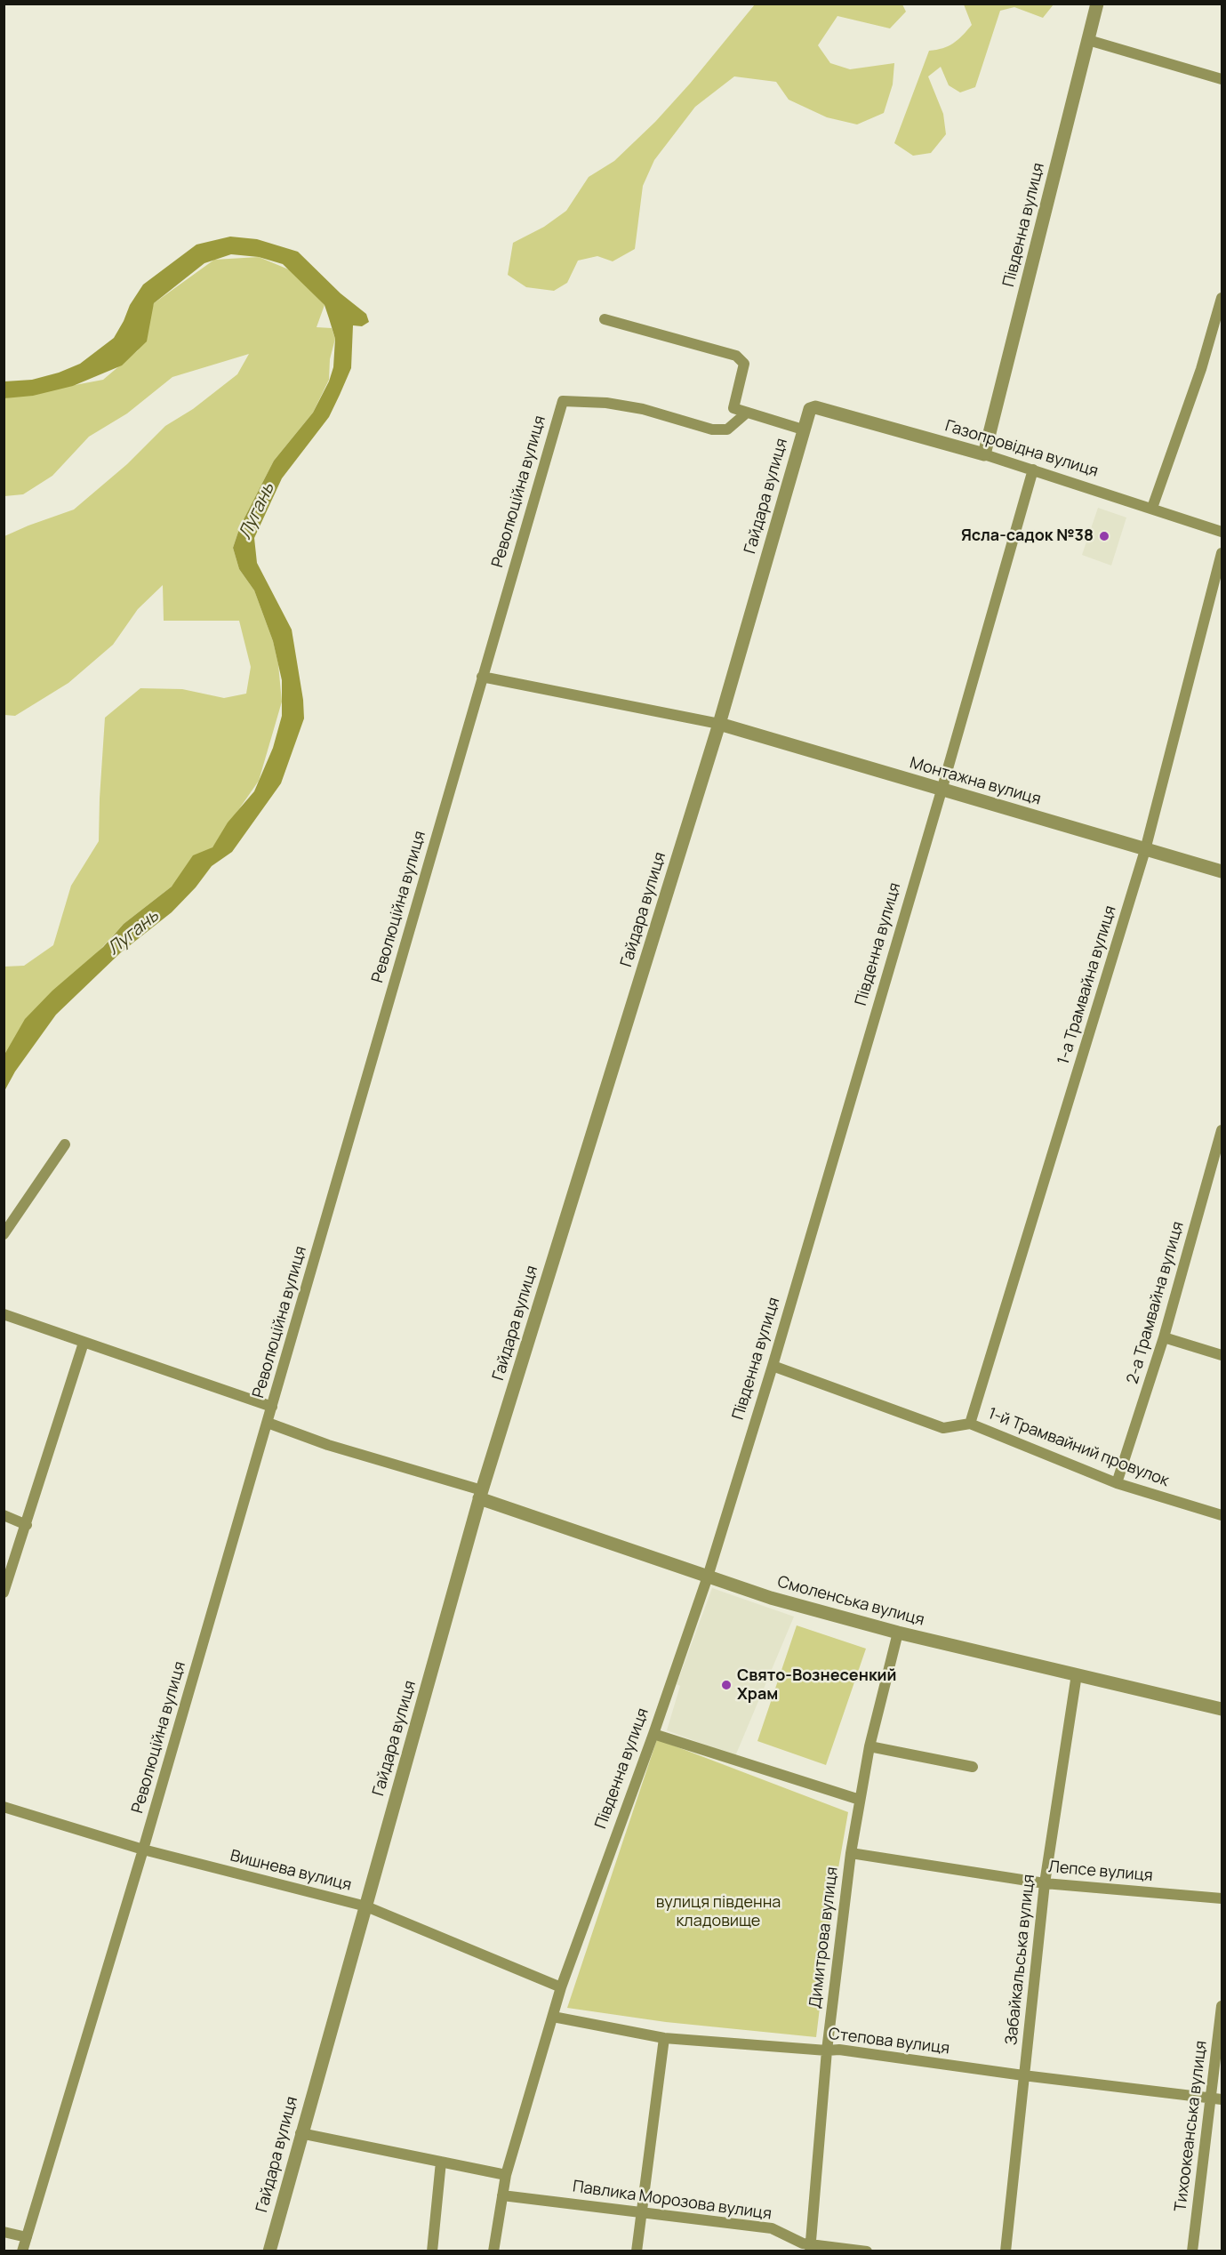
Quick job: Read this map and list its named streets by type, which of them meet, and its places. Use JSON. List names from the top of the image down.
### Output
{
  "streets": {
    "street": [
      "Південна вулиця",
      "Газопровідна вулиця",
      "Революційна вулиця",
      "Гайдара вулиця",
      "Монтажна вулиця",
      "1-а Трамвайна вулиця",
      "2-а Трамвайна вулиця",
      "1-й Трамвайний провулок",
      "Смоленська вулиця",
      "Вишнева вулиця",
      "Лепсе вулиця",
      "Димитрова вулиця",
      "Забайкальська вулиця",
      "Степова вулиця",
      "Тихоокеанська вулиця",
      "Павлика Морозова вулиця"
    ]
  },
  "crossings": [
    ["Південна вулиця", "Газопровідна вулиця"],
    ["Південна вулиця", "Монтажна вулиця"],
    ["Південна вулиця", "1-й Трамвайний провулок"],
    ["Південна вулиця", "Смоленська вулиця"],
    ["Південна вулиця", "Вишнева вулиця"],
    ["Південна вулиця", "Степова вулиця"],
    ["Південна вулиця", "Павлика Морозова вулиця"],
    ["Газопровідна вулиця", "Гайдара вулиця"],
    ["Революційна вулиця", "Вишнева вулиця"],
    ["Гайдара вулиця", "Монтажна вулиця"],
    ["Гайдара вулиця", "Смоленська вулиця"],
    ["Гайдара вулиця", "Вишнева вулиця"],
    ["Монтажна вулиця", "1-а Трамвайна вулиця"],
    ["1-а Трамвайна вулиця", "1-й Трамвайний провулок"],
    ["2-а Трамвайна вулиця", "1-й Трамвайний провулок"],
    ["Смоленська вулиця", "Димитрова вулиця"],
    ["Смоленська вулиця", "Забайкальська вулиця"],
    ["Лепсе вулиця", "Димитрова вулиця"],
    ["Лепсе вулиця", "Забайкальська вулиця"],
    ["Димитрова вулиця", "Степова вулиця"],
    ["Димитрова вулиця", "Павлика Морозова вулиця"],
    ["Забайкальська вулиця", "Степова вулиця"],
    ["Степова вулиця", "Тихоокеанська вулиця"]
  ],
  "water": ["Лугань"],
  "parks": ["вулиця південна кладовище"],
  "places": ["Ясла-садок №38", "Свято-Вознесенкий Храм"]
}
